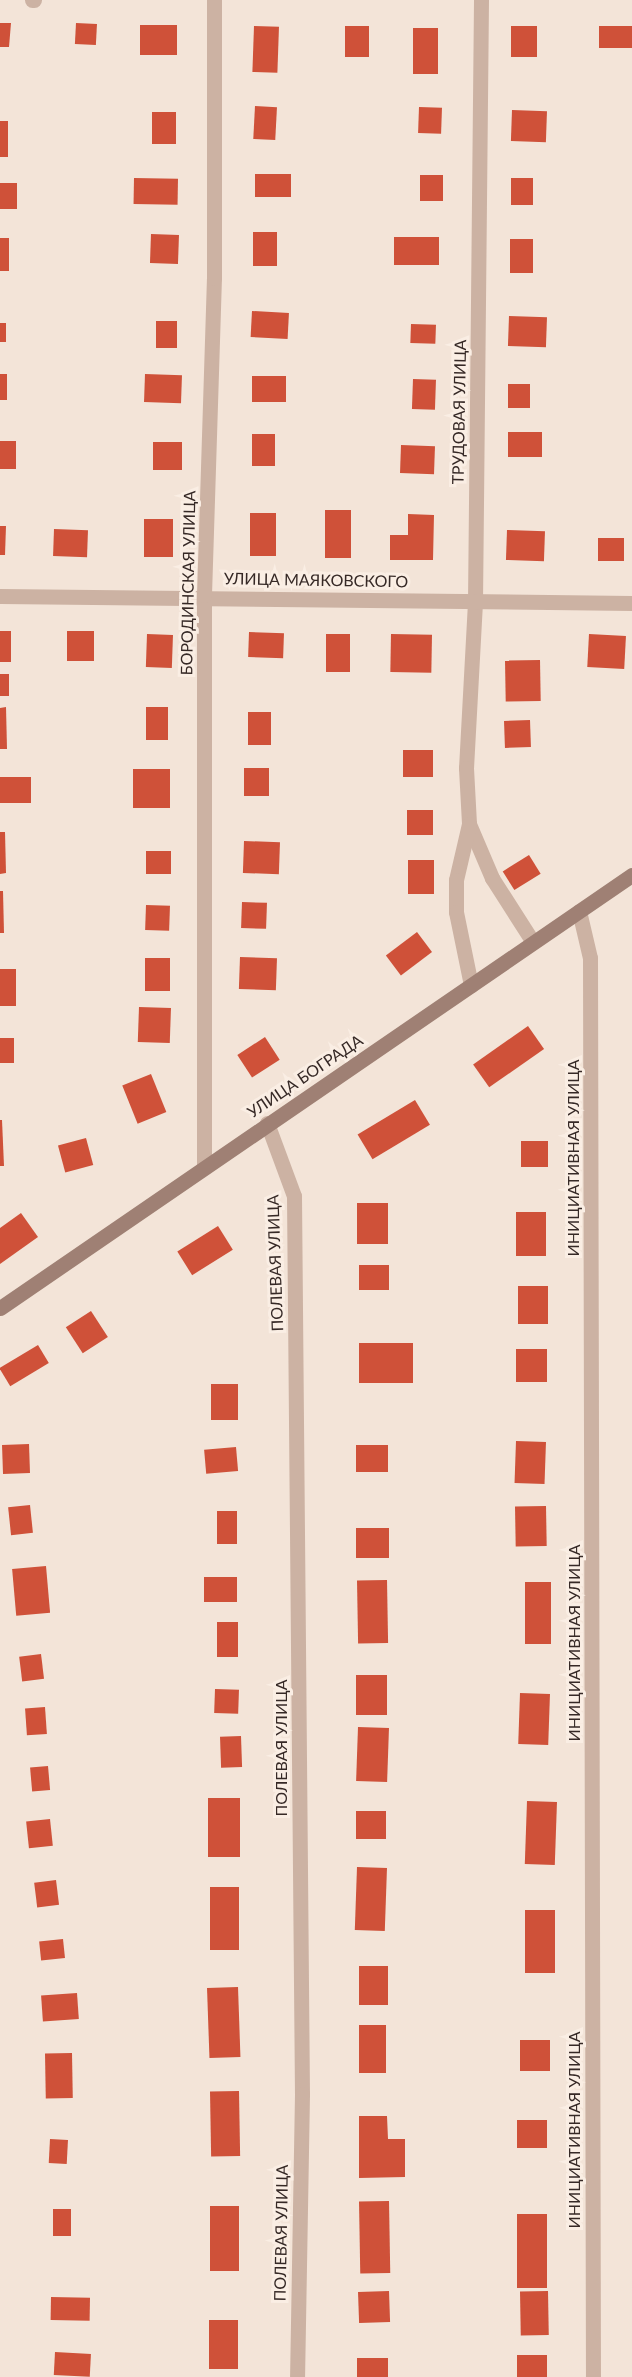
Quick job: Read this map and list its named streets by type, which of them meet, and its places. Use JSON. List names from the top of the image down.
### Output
{
  "streets": {
    "main road": ["УЛИЦА БОГРАДА"],
    "street": [
      "ТРУДОВАЯ УЛИЦА",
      "УЛИЦА МАЯКОВСКОГО",
      "БОРОДИНСКАЯ УЛИЦА",
      "ИНИЦИАТИВНАЯ УЛИЦА",
      "ПОЛЕВАЯ УЛИЦА"
    ]
  },
  "crossings": [
    ["ТРУДОВАЯ УЛИЦА", "УЛИЦА МАЯКОВСКОГО"],
    ["ТРУДОВАЯ УЛИЦА", "УЛИЦА БОГРАДА"],
    ["УЛИЦА МАЯКОВСКОГО", "БОРОДИНСКАЯ УЛИЦА"],
    ["БОРОДИНСКАЯ УЛИЦА", "УЛИЦА БОГРАДА"],
    ["УЛИЦА БОГРАДА", "ИНИЦИАТИВНАЯ УЛИЦА"],
    ["УЛИЦА БОГРАДА", "ПОЛЕВАЯ УЛИЦА"]
  ]
}
